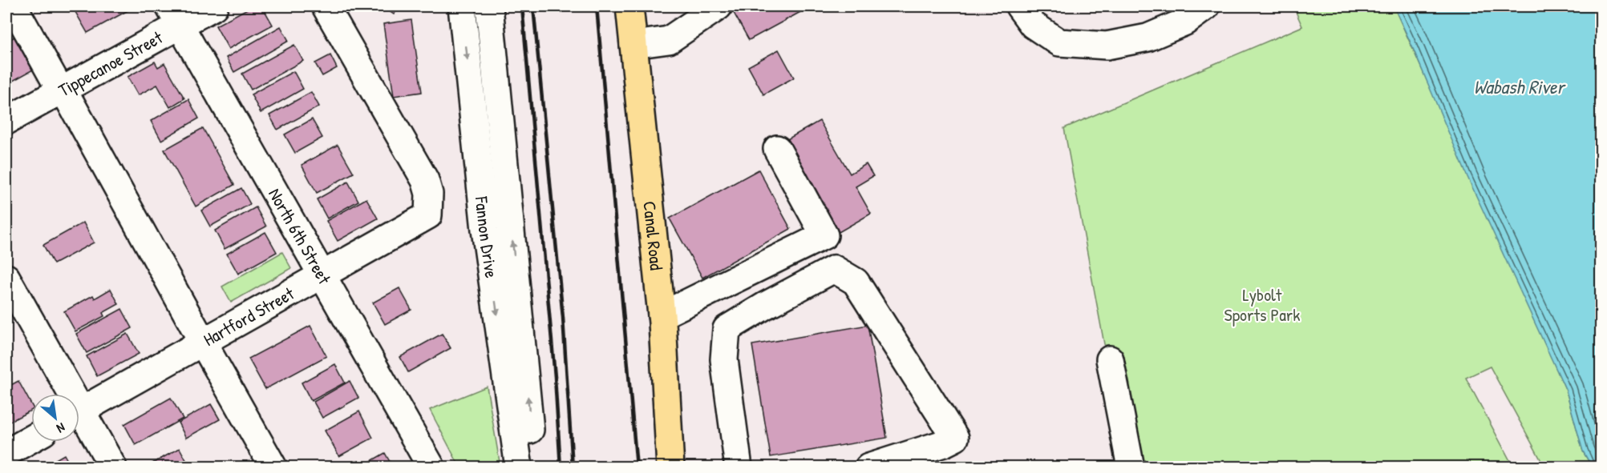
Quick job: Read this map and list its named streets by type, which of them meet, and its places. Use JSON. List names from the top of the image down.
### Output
{
  "streets": {
    "main road": ["Canal Road"],
    "street": [
      "Tippecanoe Street",
      "North 6th Street",
      "Fannon Drive",
      "Hartford Street"
    ]
  },
  "crossings": [
    ["Tippecanoe Street", "North 6th Street"],
    ["North 6th Street", "Hartford Street"]
  ],
  "water": ["Wabash River"],
  "parks": ["Lybolt Sports Park"],
  "north": "bottom right"
}
